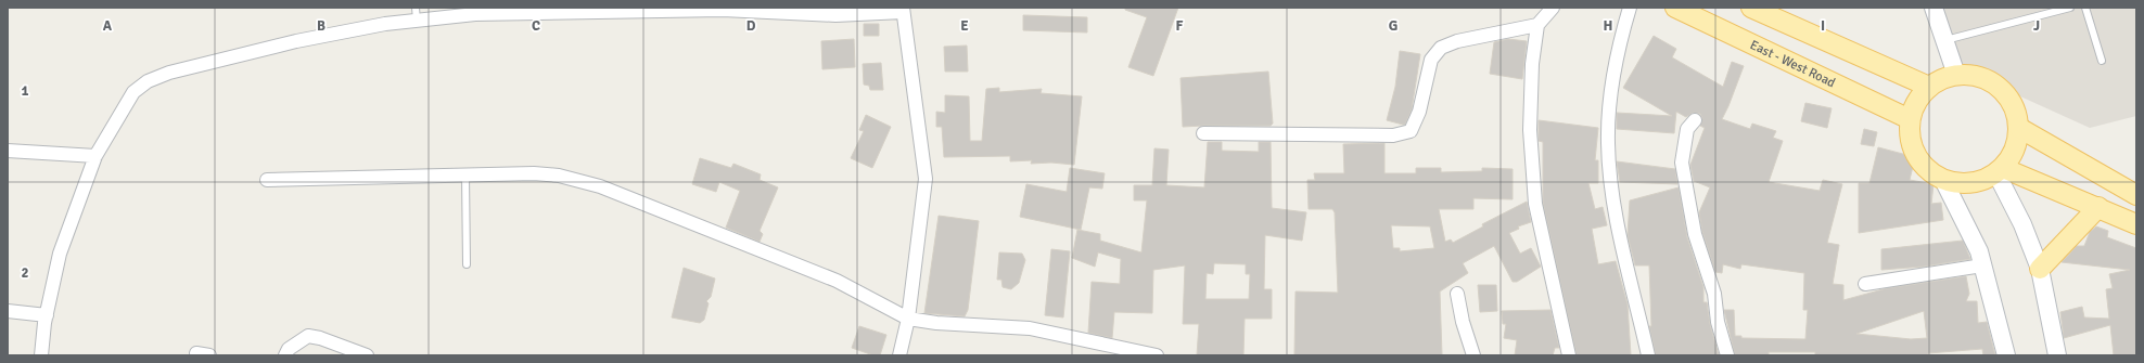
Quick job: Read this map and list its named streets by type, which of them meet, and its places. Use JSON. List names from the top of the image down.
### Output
{
  "streets": {
    "main road": ["East - West Road"]
  },
  "grid": {
    "columns": [
      "A",
      "B",
      "C",
      "D",
      "E",
      "F",
      "G",
      "H",
      "I",
      "J"
    ],
    "rows": ["1", "2"]
  }
}
